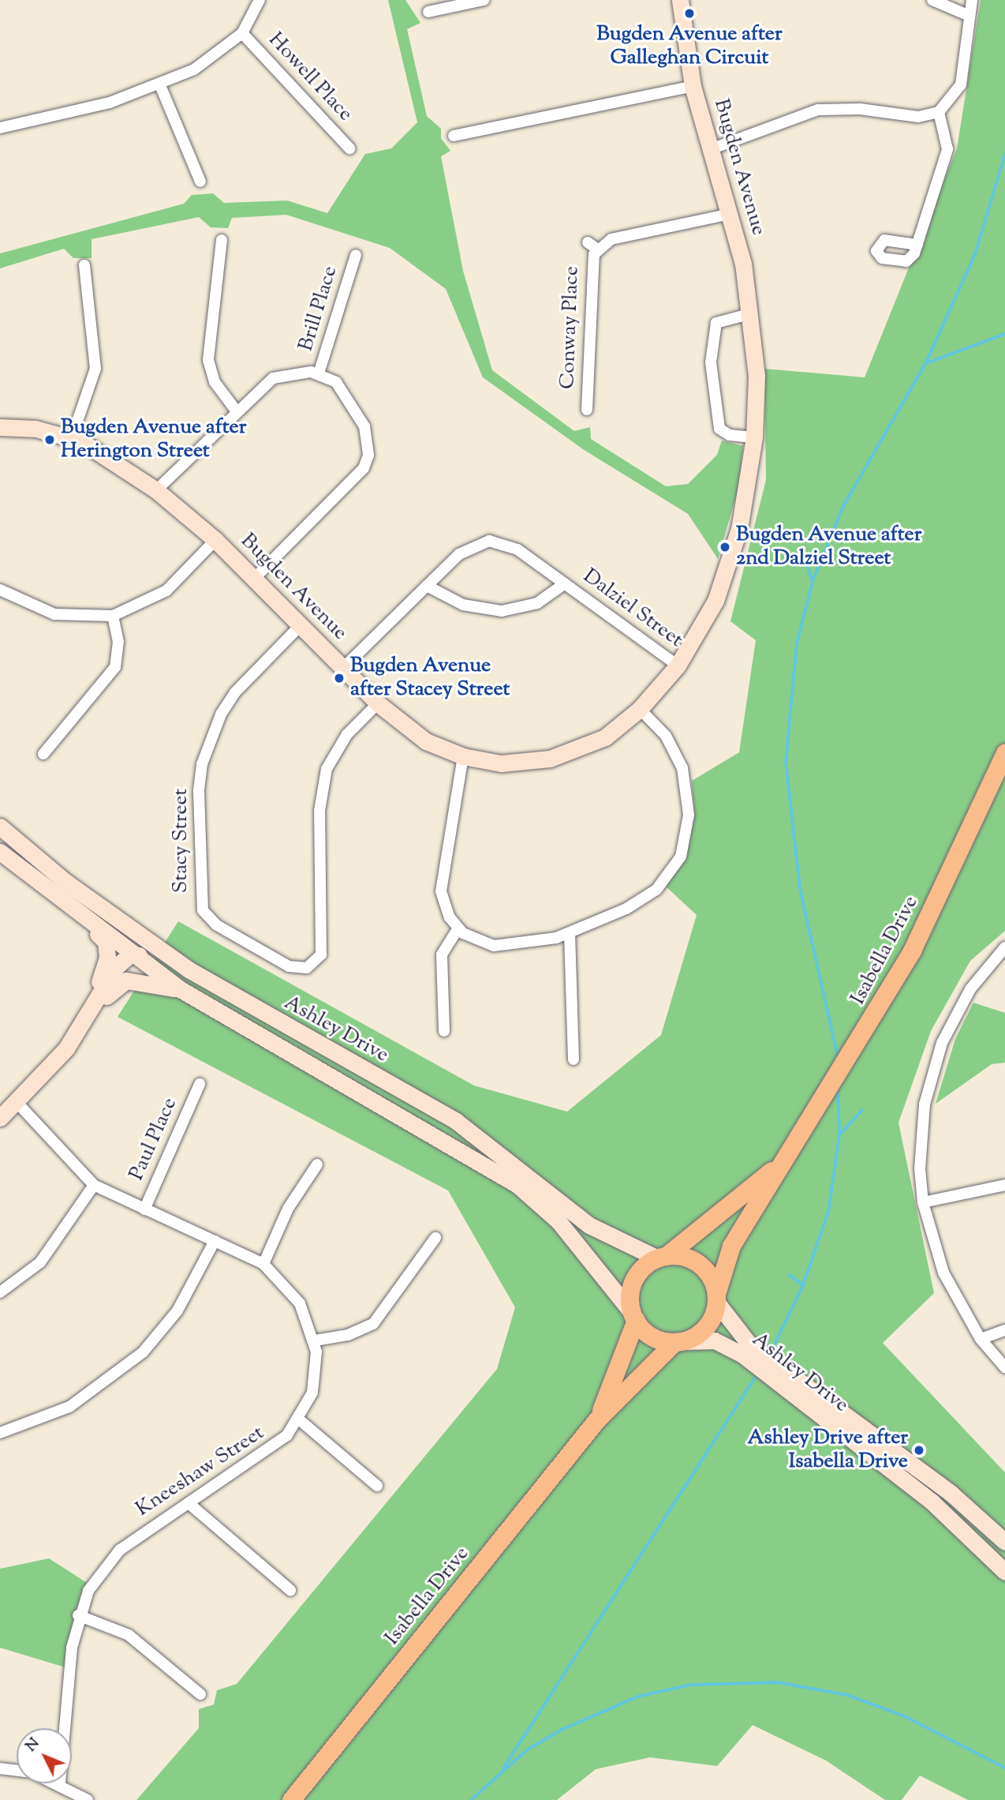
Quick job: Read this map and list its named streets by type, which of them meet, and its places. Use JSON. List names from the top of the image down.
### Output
{
  "streets": {
    "main road": ["Bugden Avenue", "Isabella Drive", "Ashley Drive"],
    "street": [
      "Howell Place",
      "Brill Place",
      "Conway Place",
      "Dalziel Street",
      "Stacy Street",
      "Paul Place",
      "Kneeshaw Street"
    ]
  },
  "crossings": [
    ["Bugden Avenue", "Conway Place"],
    ["Bugden Avenue", "Dalziel Street"],
    ["Bugden Avenue", "Stacy Street"],
    ["Isabella Drive", "Ashley Drive"],
    ["Paul Place", "Kneeshaw Street"]
  ],
  "places": [
    "Bugden Avenue after Galleghan Circuit",
    "Bugden Avenue after Herington Street",
    "Bugden Avenue after 2nd Dalziel Street",
    "Bugden Avenue after Stacey Street",
    "Ashley Drive after Isabella Drive"
  ],
  "north": "top left"
}
